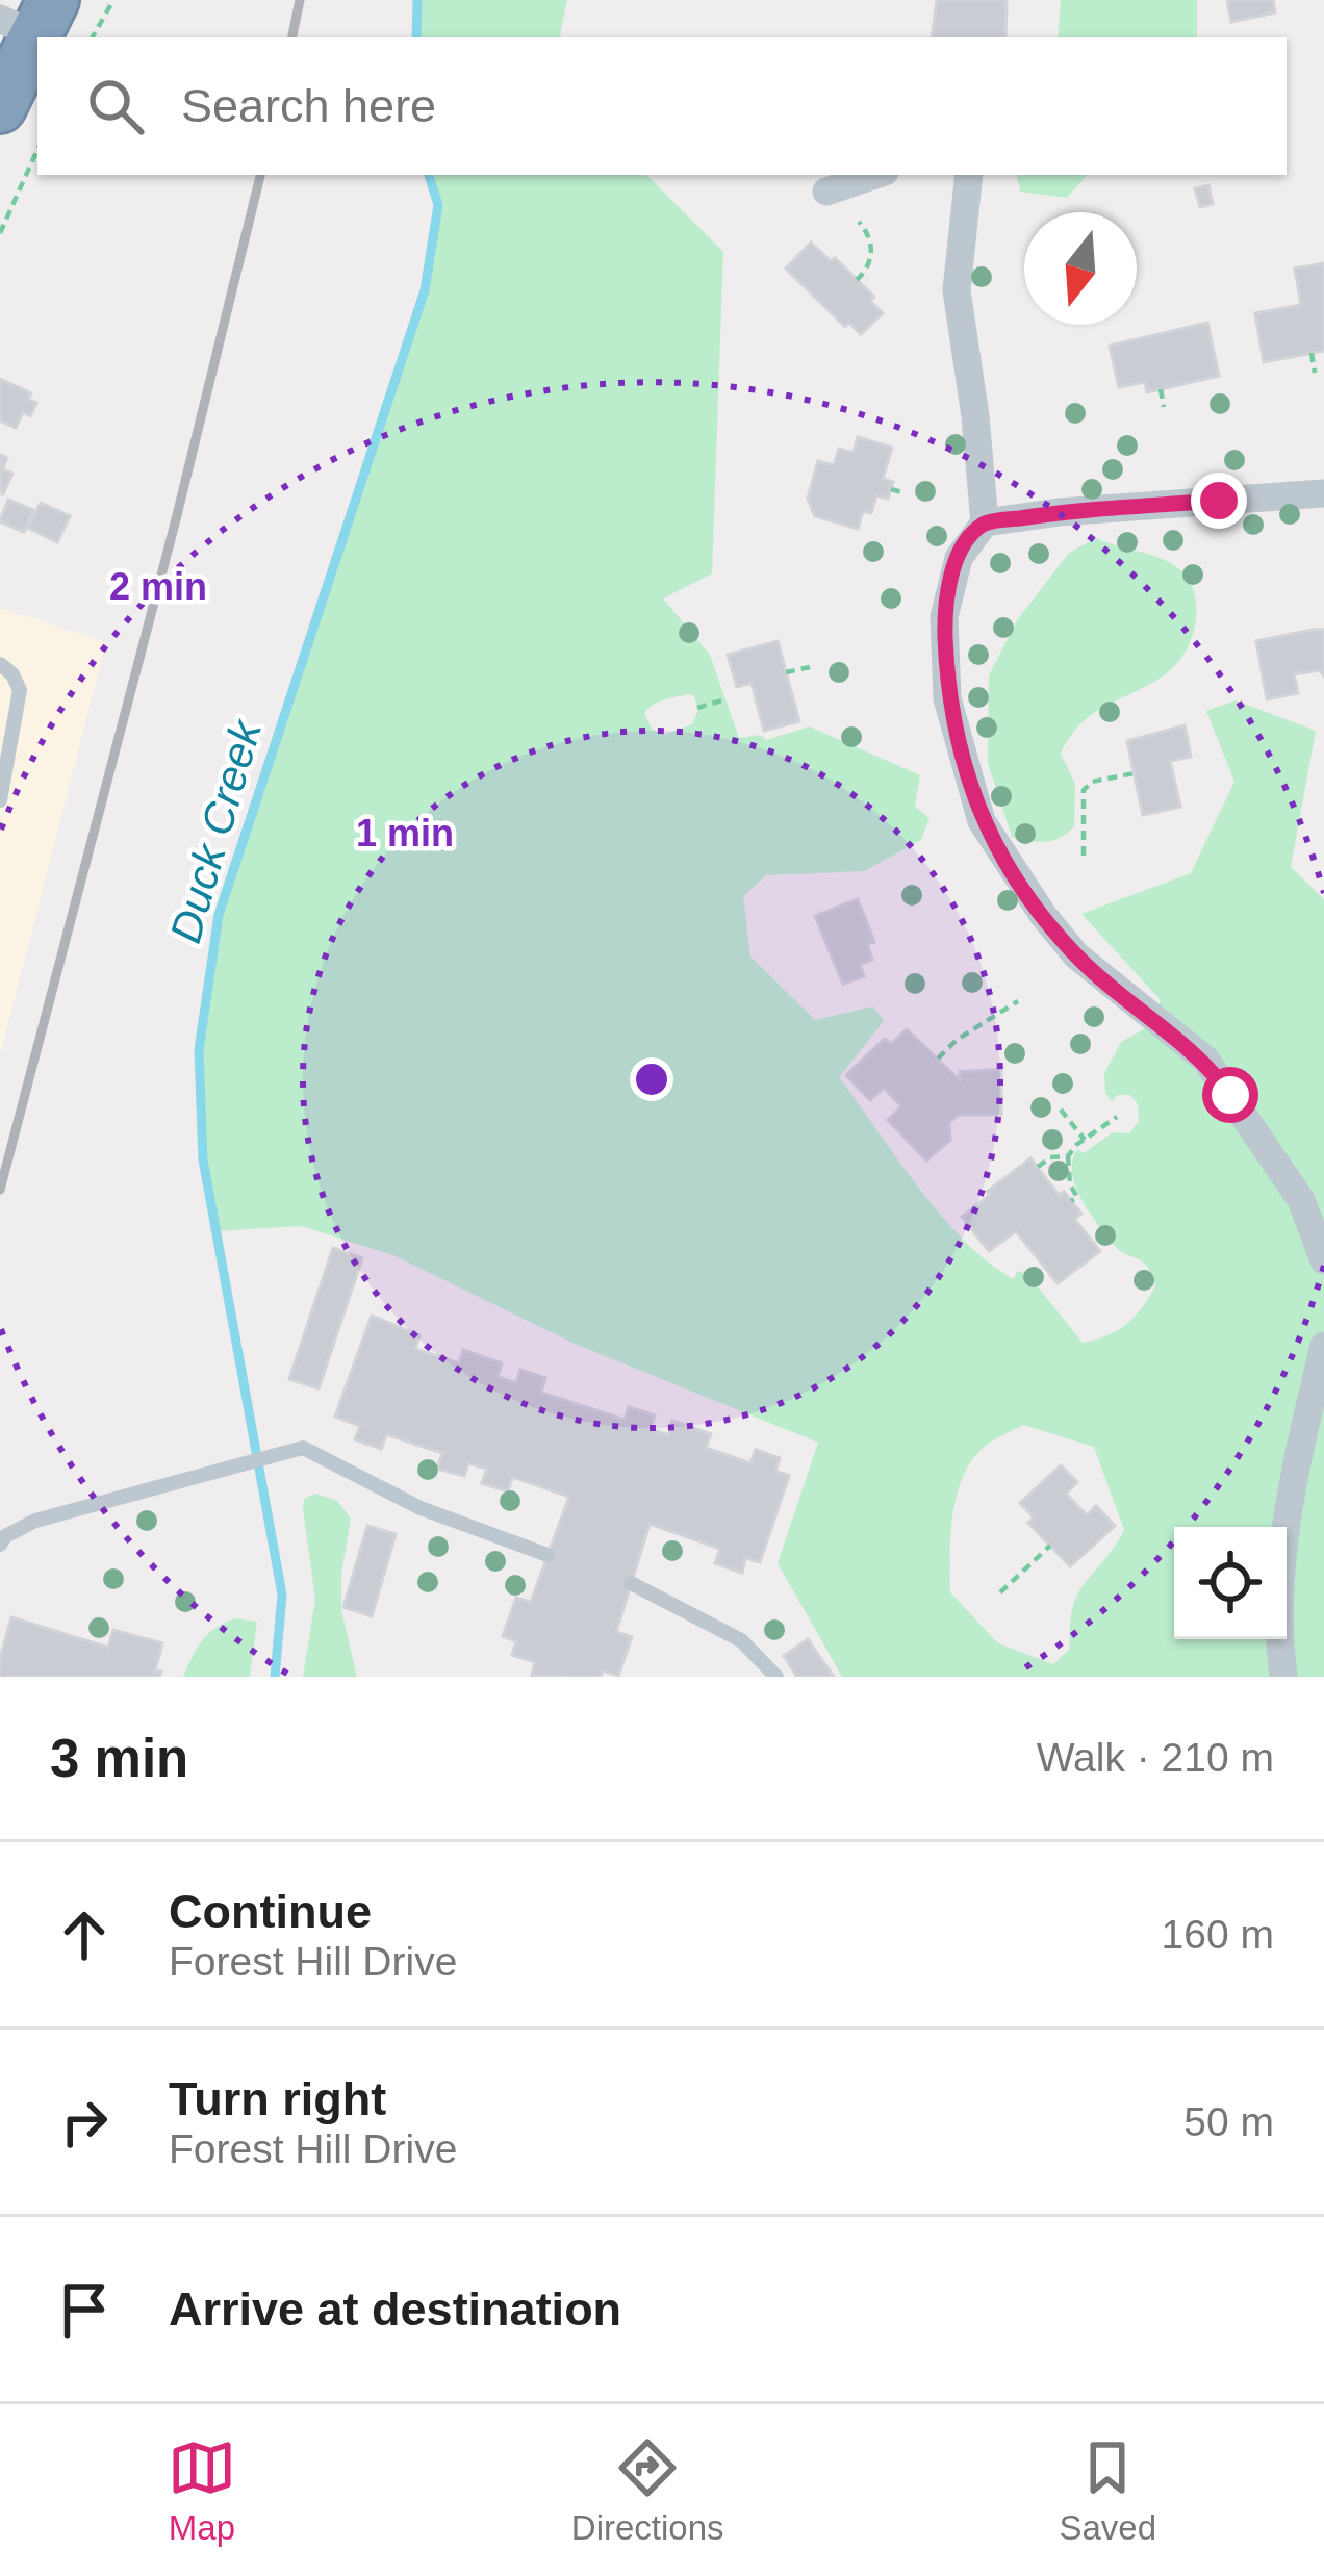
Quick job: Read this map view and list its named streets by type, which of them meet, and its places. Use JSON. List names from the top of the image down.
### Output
{
  "water": ["Duck Creek"],
  "north": "bottom",
  "page": {
    "search": "Search here",
    "heading": ["3 min", "Walk · 210 m"],
    "list": [
      ["Continue", "Forest Hill Drive", "160 m"],
      ["Turn right", "Forest Hill Drive", "50 m"],
      "Arrive at destination"
    ],
    "nav": ["Map", "Directions", "Saved"]
  },
  "rings": ["2 min", "1 min"]
}
